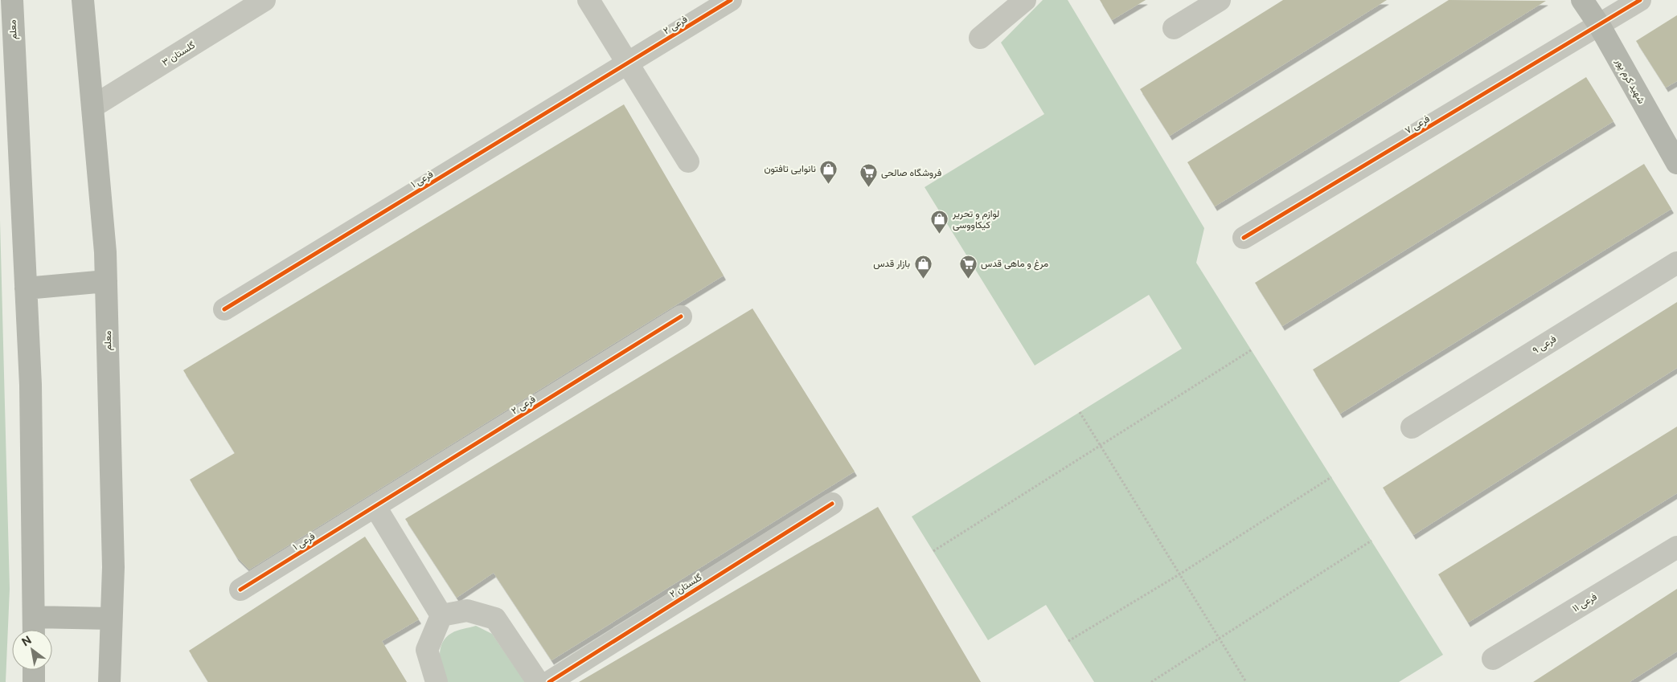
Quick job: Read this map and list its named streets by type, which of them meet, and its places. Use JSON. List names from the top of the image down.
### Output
{
  "streets": {
    "main road": ["معلم", "شهید کرم پور"],
    "street": [
      "فرعی ۲",
      "گلستان ۳",
      "فرعی ۷",
      "فرعی ۱",
      "فرعی ۹",
      "گلستان ۲",
      "فرعی ۱۱"
    ]
  },
  "crossings": [
    ["فرعی ۲", "فرعی ۱"],
    ["معلم", "گلستان ۳"],
    ["شهید کرم پور", "فرعی ۷"]
  ],
  "places": {
    "shop": ["نانوایی تافتون", "لوازم و تحریر کیکاووسی", "بازار قدس"],
    "supermarket": ["فروشگاه صالحی", "مرغ و ماهی قدس"]
  },
  "north": "top left"
}
